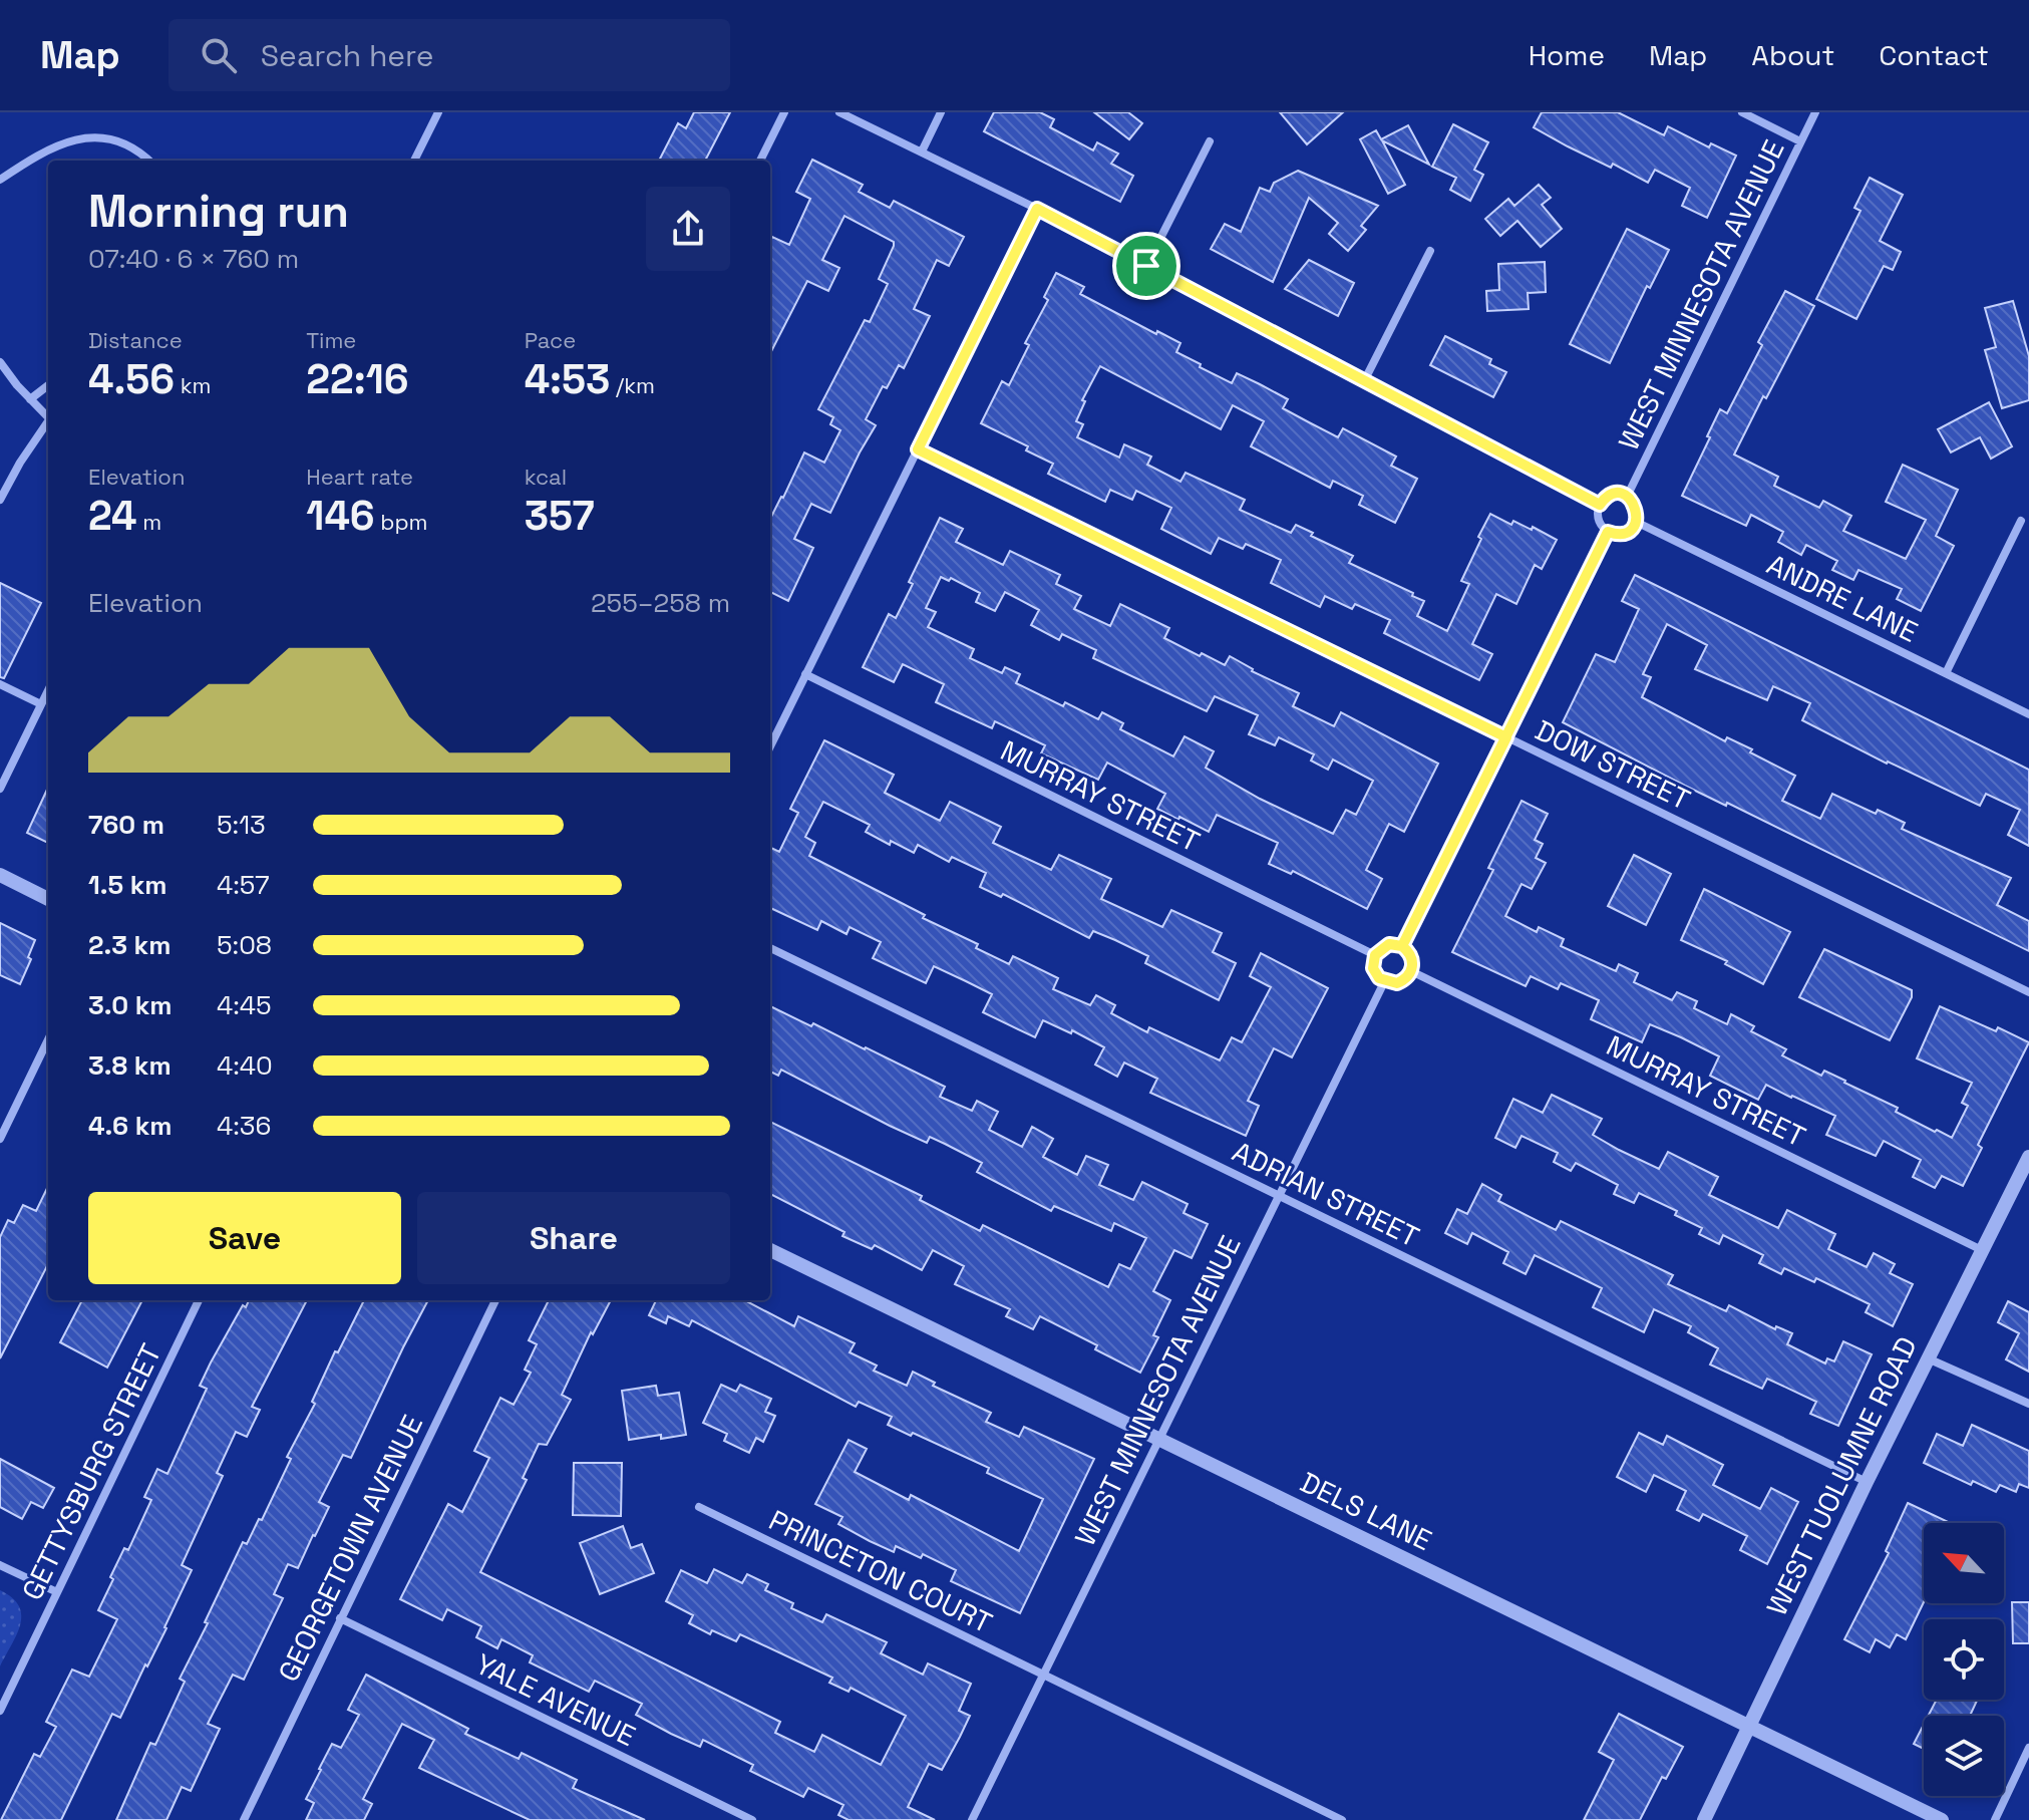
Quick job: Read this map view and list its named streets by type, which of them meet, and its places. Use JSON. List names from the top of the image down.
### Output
{
  "streets": {
    "street": [
      "WEST MINNESOTA AVENUE",
      "ANDRE LANE",
      "DOW STREET",
      "MURRAY STREET",
      "ADRIAN STREET",
      "GETTYSBURG STREET",
      "WEST TUOLUMNE ROAD",
      "DELS LANE",
      "GEORGETOWN AVENUE",
      "PRINCETON COURT",
      "YALE AVENUE"
    ]
  },
  "crossings": [
    ["WEST MINNESOTA AVENUE", "ANDRE LANE"],
    ["WEST MINNESOTA AVENUE", "MURRAY STREET"],
    ["WEST MINNESOTA AVENUE", "ADRIAN STREET"],
    ["WEST MINNESOTA AVENUE", "DELS LANE"],
    ["WEST MINNESOTA AVENUE", "PRINCETON COURT"],
    ["MURRAY STREET", "WEST TUOLUMNE ROAD"],
    ["ADRIAN STREET", "WEST TUOLUMNE ROAD"],
    ["WEST TUOLUMNE ROAD", "DELS LANE"],
    ["GEORGETOWN AVENUE", "YALE AVENUE"]
  ],
  "north": "top left",
  "page": {
    "header": "Map",
    "search": "Search here",
    "nav": [
      "Home",
      "Map",
      "About",
      "Contact"
    ],
    "heading": ["Morning run", "07:40 · 6 × 760 m"],
    "stats": [
      ["Distance", "4.56 km"],
      ["Time", "22:16"],
      ["Pace", "4:53 /km"],
      ["Elevation", "24 m"],
      ["Heart rate", "146 bpm"],
      ["kcal", "357"]
    ],
    "chart": ["Elevation", "255–258 m"],
    "list": [
      {
        "name": "760 m",
        "note": "5:13"
      },
      {
        "name": "1.5 km",
        "note": "4:57"
      },
      {
        "name": "2.3 km",
        "note": "5:08"
      },
      {
        "name": "3.0 km",
        "note": "4:45"
      },
      {
        "name": "3.8 km",
        "note": "4:40"
      },
      {
        "name": "4.6 km",
        "note": "4:36"
      }
    ],
    "buttons": ["Save", "Share"]
  }
}
